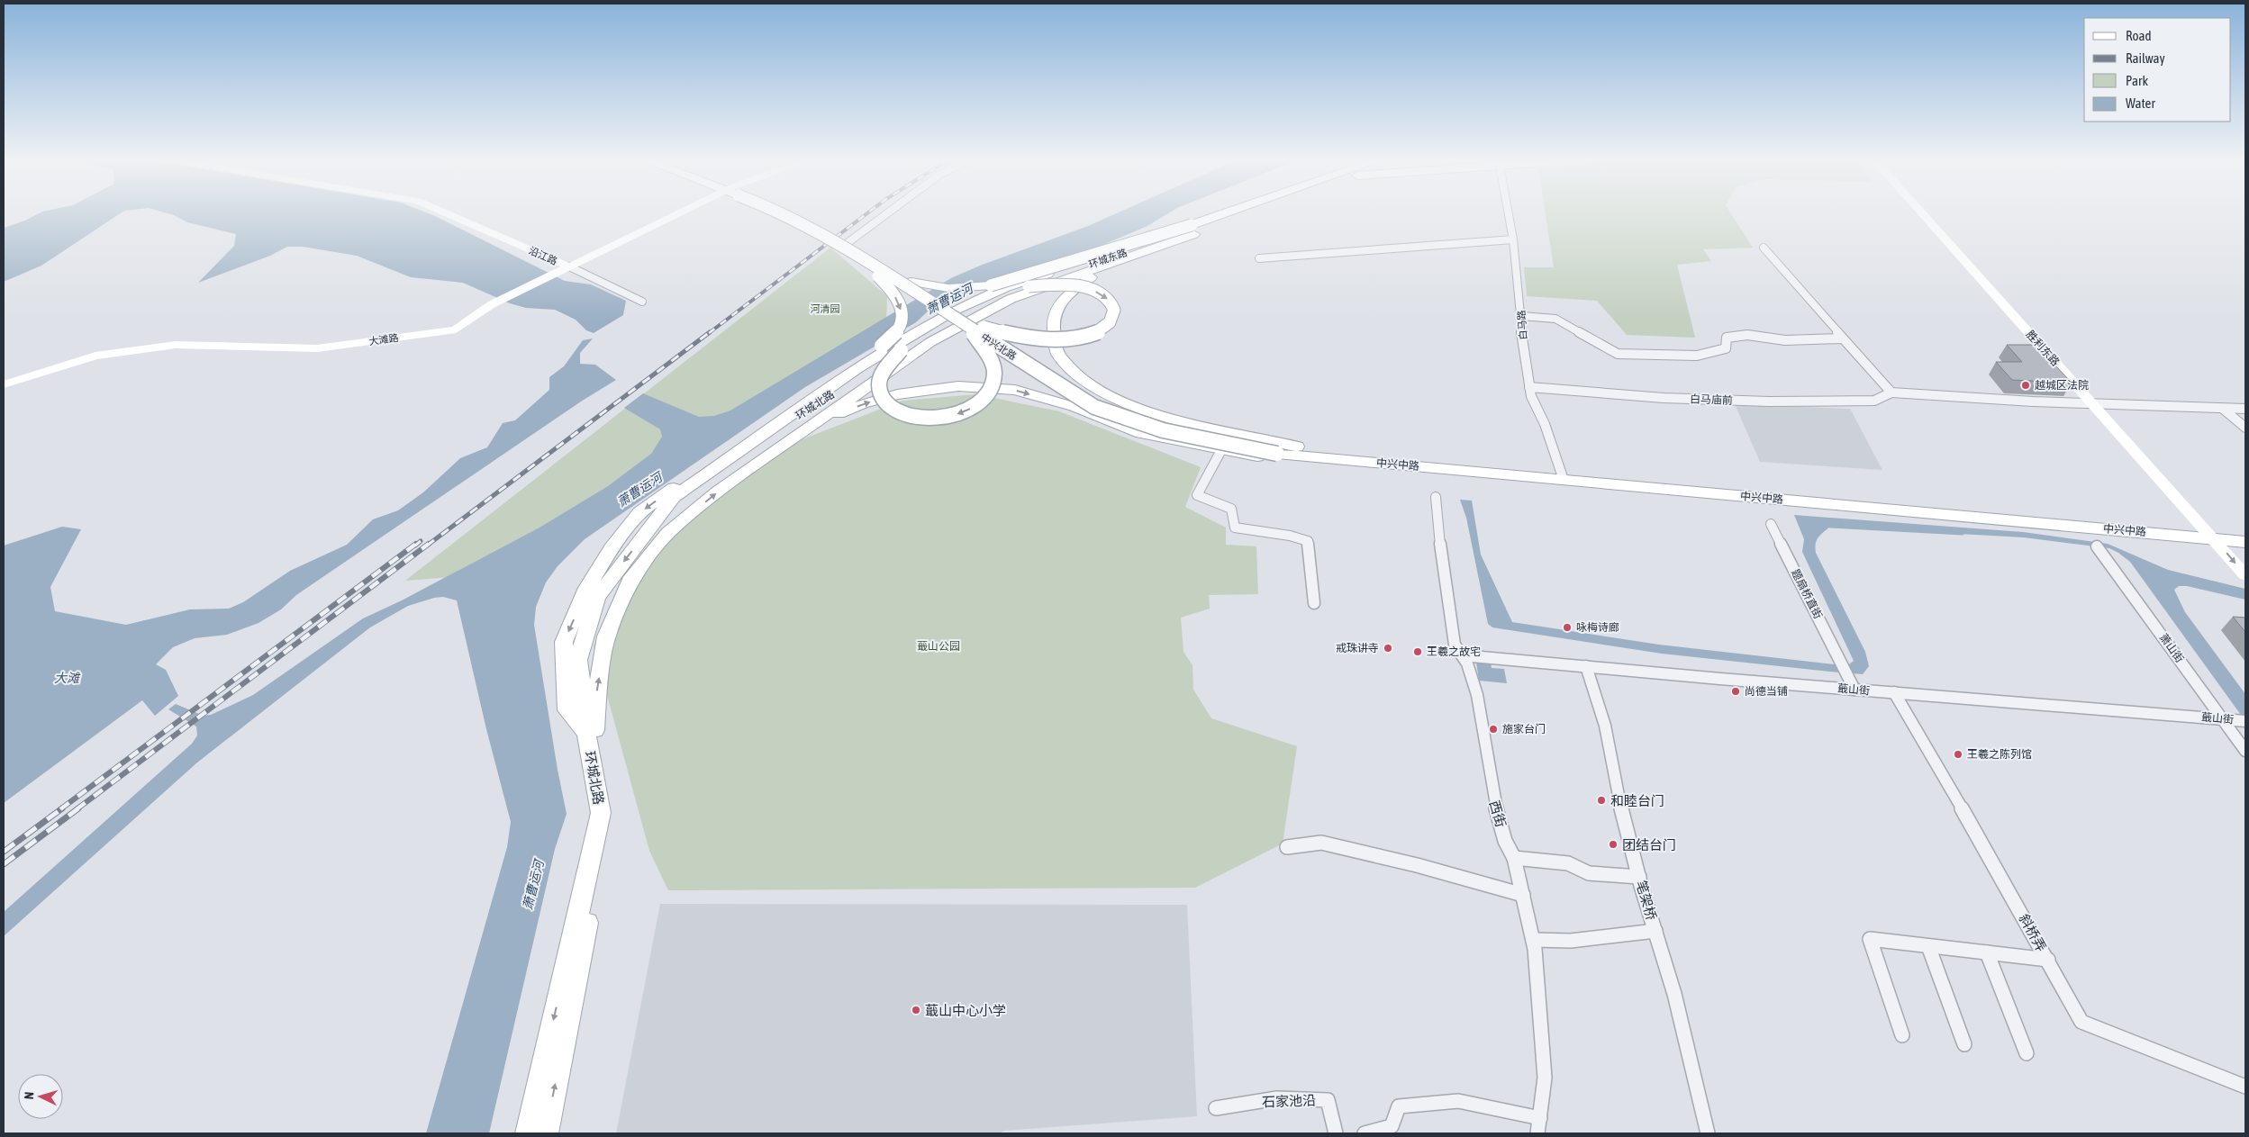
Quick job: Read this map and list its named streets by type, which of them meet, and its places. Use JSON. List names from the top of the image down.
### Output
{
  "streets": {
    "main road": [
      "环城东路",
      "中兴北路",
      "胜利东路",
      "环城北路",
      "中兴中路"
    ],
    "street": [
      "沿江路",
      "白马路",
      "大滩路",
      "白马庙前",
      "题扇桥直街",
      "萧山街",
      "蕺山街",
      "西街",
      "笔架桥",
      "斜桥弄",
      "石家池沿"
    ]
  },
  "crossings": [
    ["沿江路", "大滩路"],
    ["环城东路", "环城北路"],
    ["白马路", "白马庙前"],
    ["白马路", "中兴中路"],
    ["中兴北路", "中兴中路"],
    ["胜利东路", "中兴中路"],
    ["题扇桥直街", "蕺山街"],
    ["萧山街", "蕺山街"],
    ["蕺山街", "西街"],
    ["蕺山街", "笔架桥"],
    ["蕺山街", "斜桥弄"]
  ],
  "water": ["萧曹运河", "大滩"],
  "parks": ["河清园", "蕺山公园"],
  "places": [
    "越城区法院",
    "咏梅诗廊",
    "戒珠讲寺",
    "王羲之故宅",
    "尚德当铺",
    "施家台门",
    "王羲之陈列馆",
    "和睦台门",
    "团结台门",
    "蕺山中心小学"
  ],
  "legend": [
    "Road",
    "Railway",
    "Park",
    "Water"
  ],
  "north": "left"
}
